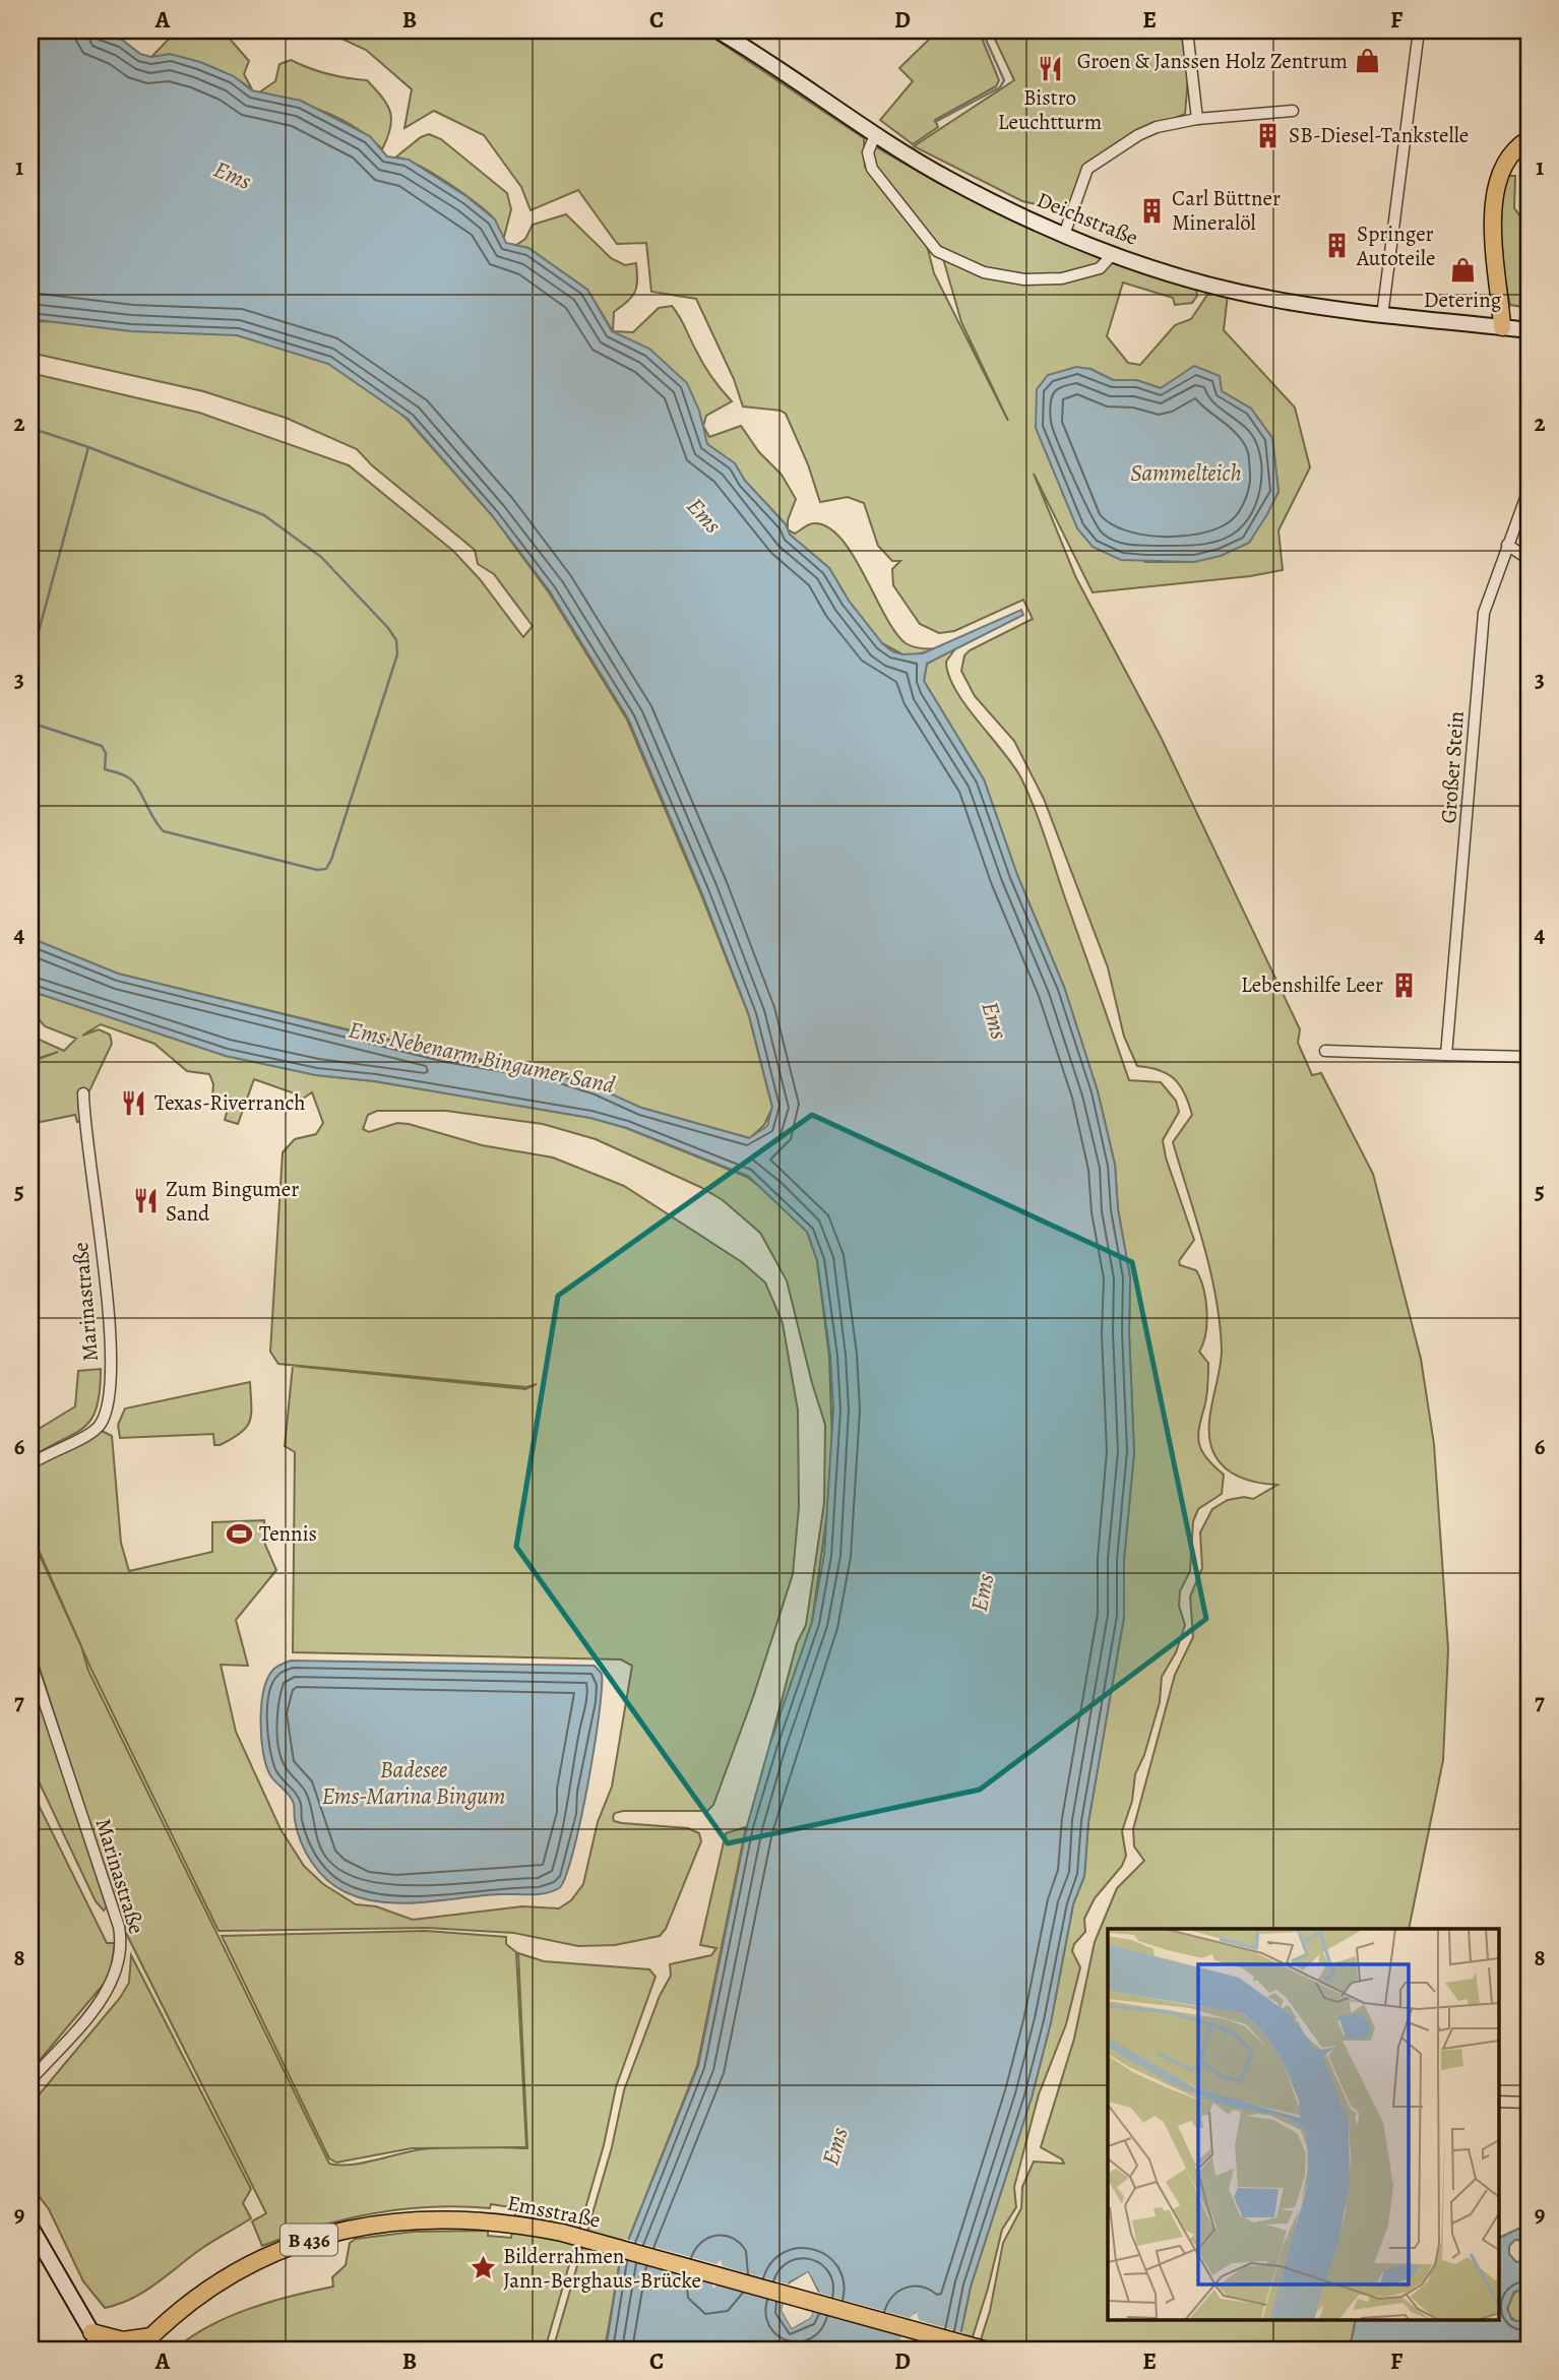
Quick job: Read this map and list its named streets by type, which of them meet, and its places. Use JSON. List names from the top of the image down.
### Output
{
  "streets": {
    "main road": ["Deichstraße", "Emsstraße", "B 436"],
    "street": ["Großer Stein", "Marinastraße"]
  },
  "water": [
    "Ems",
    "Sammelteich",
    "Ems Nebenarm Bingumer Sand",
    "Badesee Ems-Marina Bingum"
  ],
  "places": {
    "shop": ["Groen & Janssen Holz Zentrum", "Detering"],
    "restaurant": ["Bistro Leuchtturm", "Texas-Riverranch", "Zum Bingumer Sand"],
    "building": [
      "SB-Diesel-Tankstelle",
      "Carl Büttner Mineralöl",
      "Springer Autoteile",
      "Lebenshilfe Leer"
    ],
    "sports": ["Tennis"],
    "place": ["Bilderrahmen Jann-Berghaus-Brücke"]
  },
  "grid": {
    "columns": [
      "A",
      "B",
      "C",
      "D",
      "E",
      "F"
    ],
    "rows": [
      "1",
      "2",
      "3",
      "4",
      "5",
      "6",
      "7",
      "8",
      "9"
    ]
  }
}
